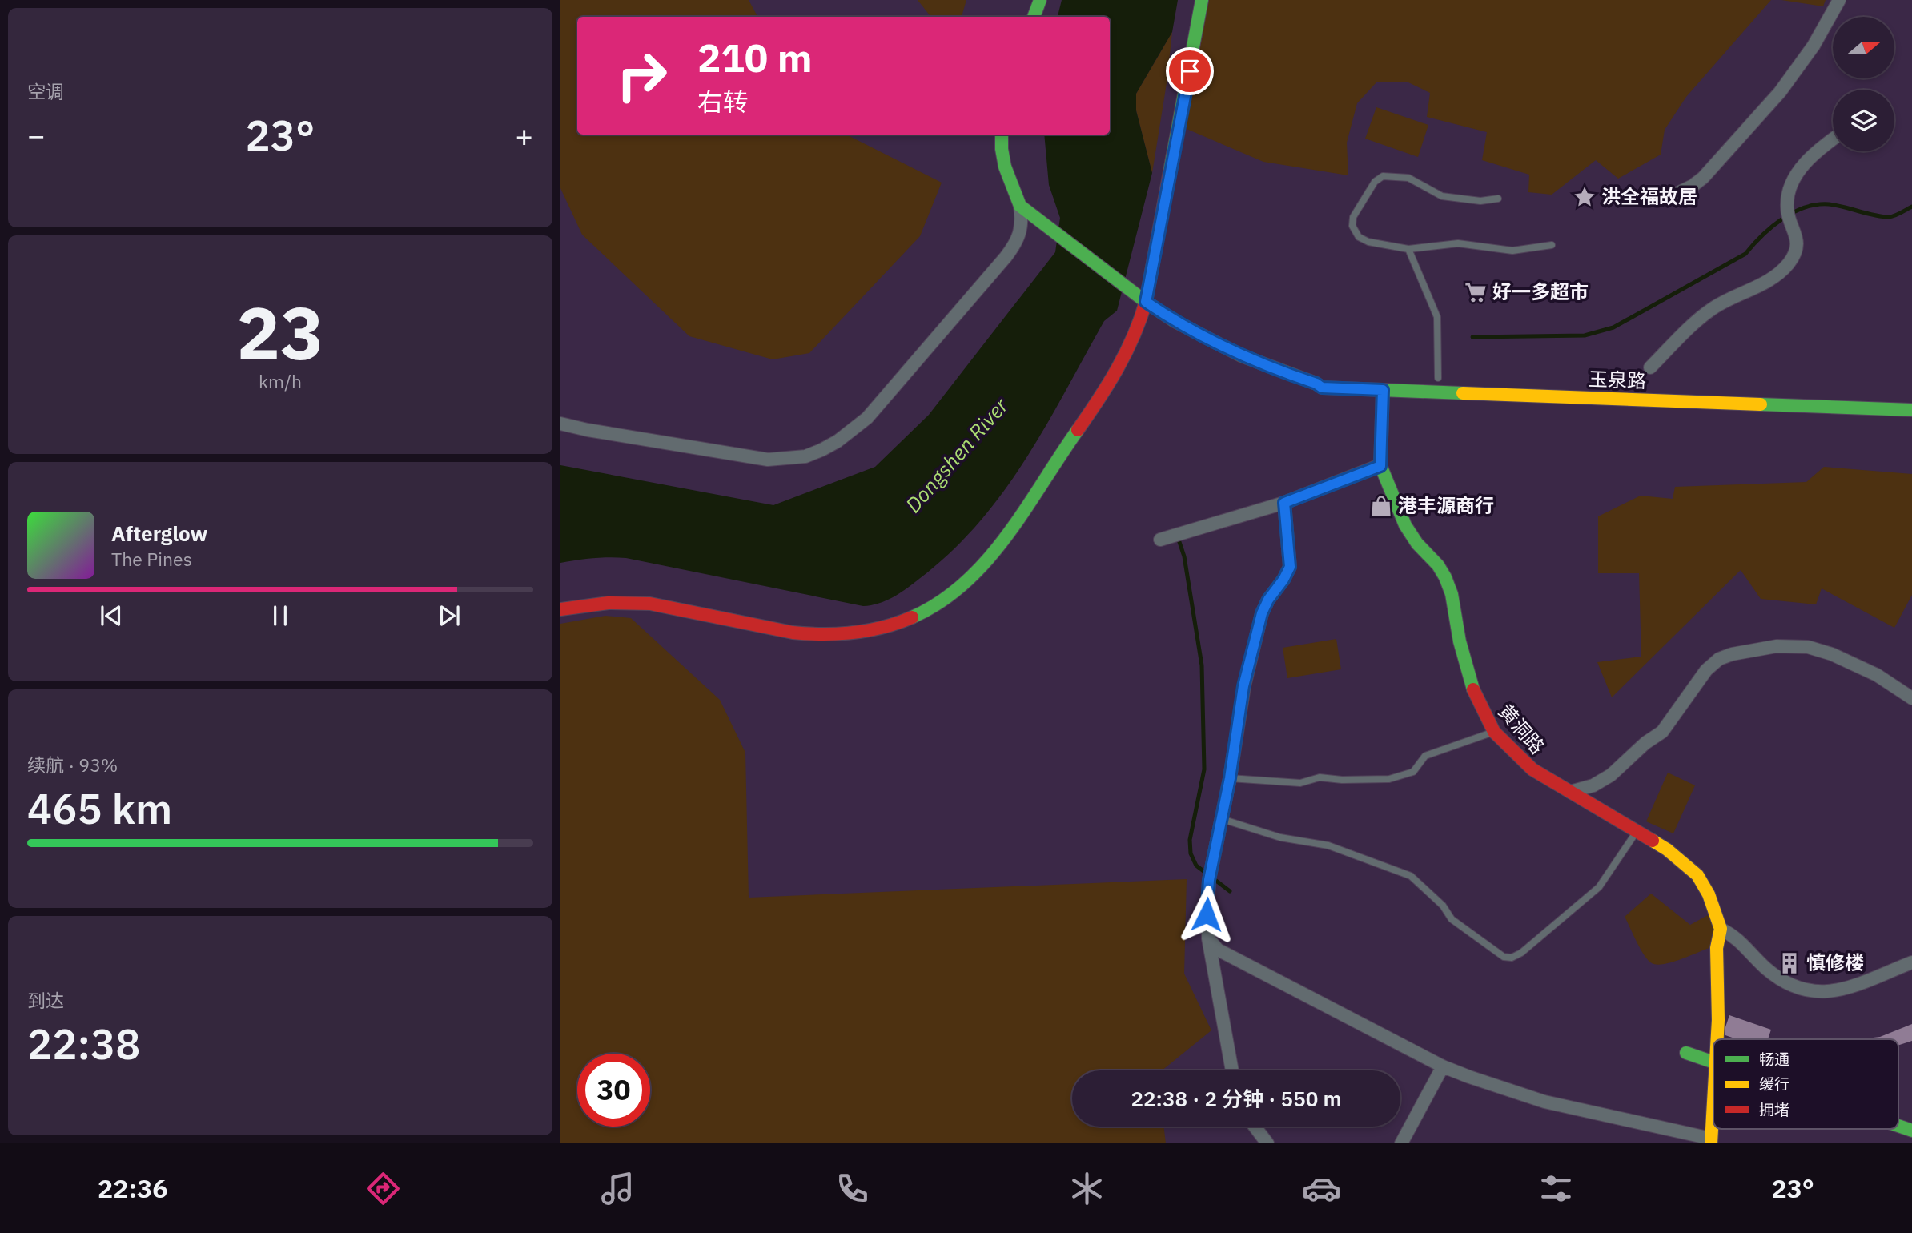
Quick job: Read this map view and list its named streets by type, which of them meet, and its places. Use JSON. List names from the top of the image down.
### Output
{
  "streets": {
    "street": ["玉泉路", "黄洞路"]
  },
  "crossings": [
    ["玉泉路", "黄洞路"]
  ],
  "water": ["Dongshen River"],
  "places": {
    "place": ["洪全福故居"],
    "supermarket": ["好一多超市"],
    "shop": ["港丰源商行"],
    "building": ["慎修楼"]
  },
  "legend": ["畅通", "缓行", "拥堵"],
  "north": "right",
  "page": {
    "tile": [
      "空调",
      ["23", "km/h"],
      ["续航 · 93%", "465 km"],
      ["到达", "22:38"]
    ],
    "turn": ["210 m", "右转"],
    "heat": ["−", "23°", "+"],
    "song": ["Afterglow", "The Pines"],
    "limit": "30",
    "trip": "22:38 · 2 分钟 · 550 m",
    "tabs": ["22:36", "23°"]
  }
}
